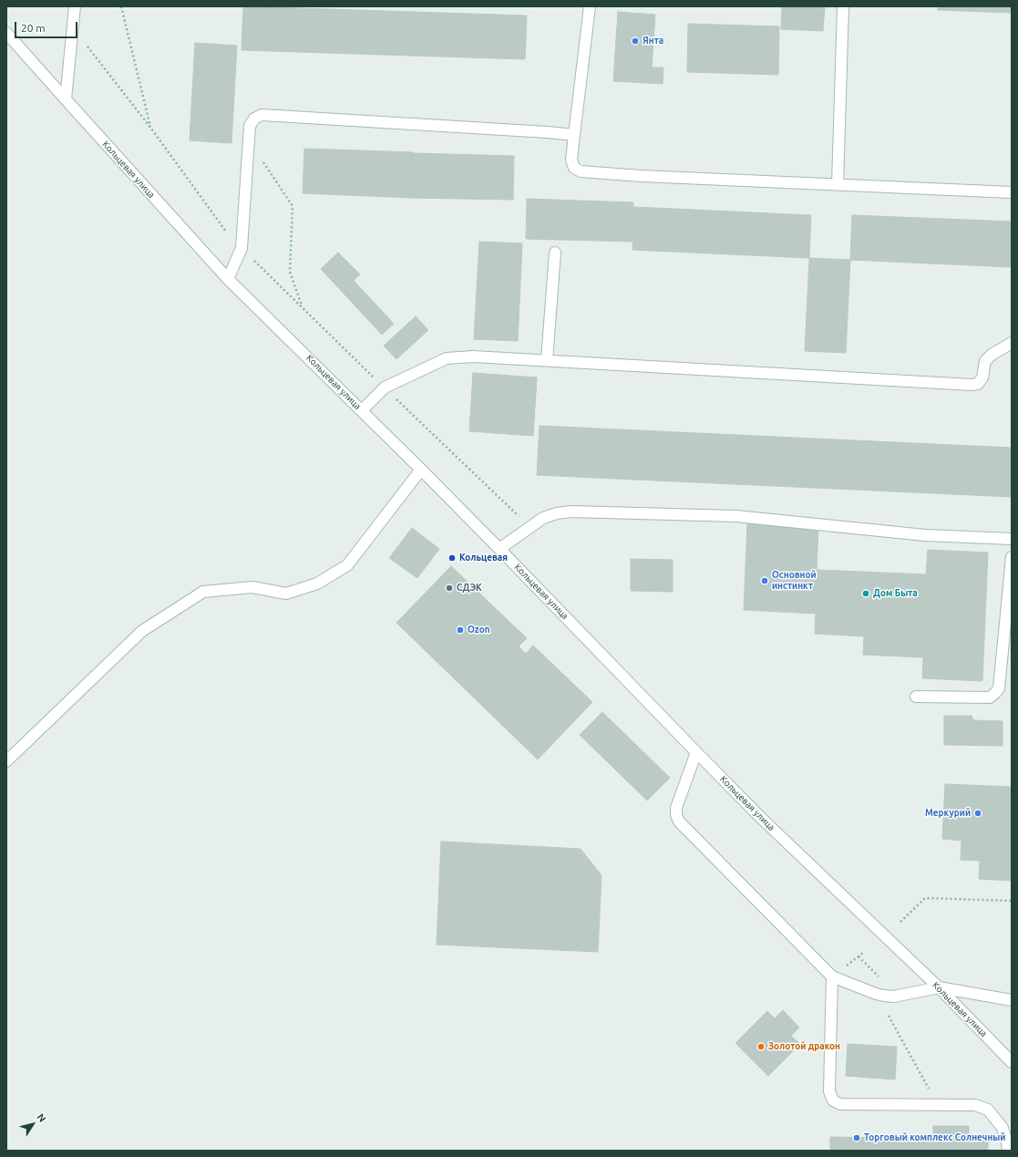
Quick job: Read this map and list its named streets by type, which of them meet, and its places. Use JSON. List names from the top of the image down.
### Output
{
  "streets": {
    "street": ["Кольцевая улица"]
  },
  "places": [
    "Янта",
    "Кольцевая",
    "Основной инстинкт",
    "СДЭК",
    "Дом Быта",
    "Ozon",
    "Меркурий",
    "Золотой дракон",
    "Торговый комплекс Солнечный"
  ],
  "scale_bar": "20 m",
  "north": "top right"
}
